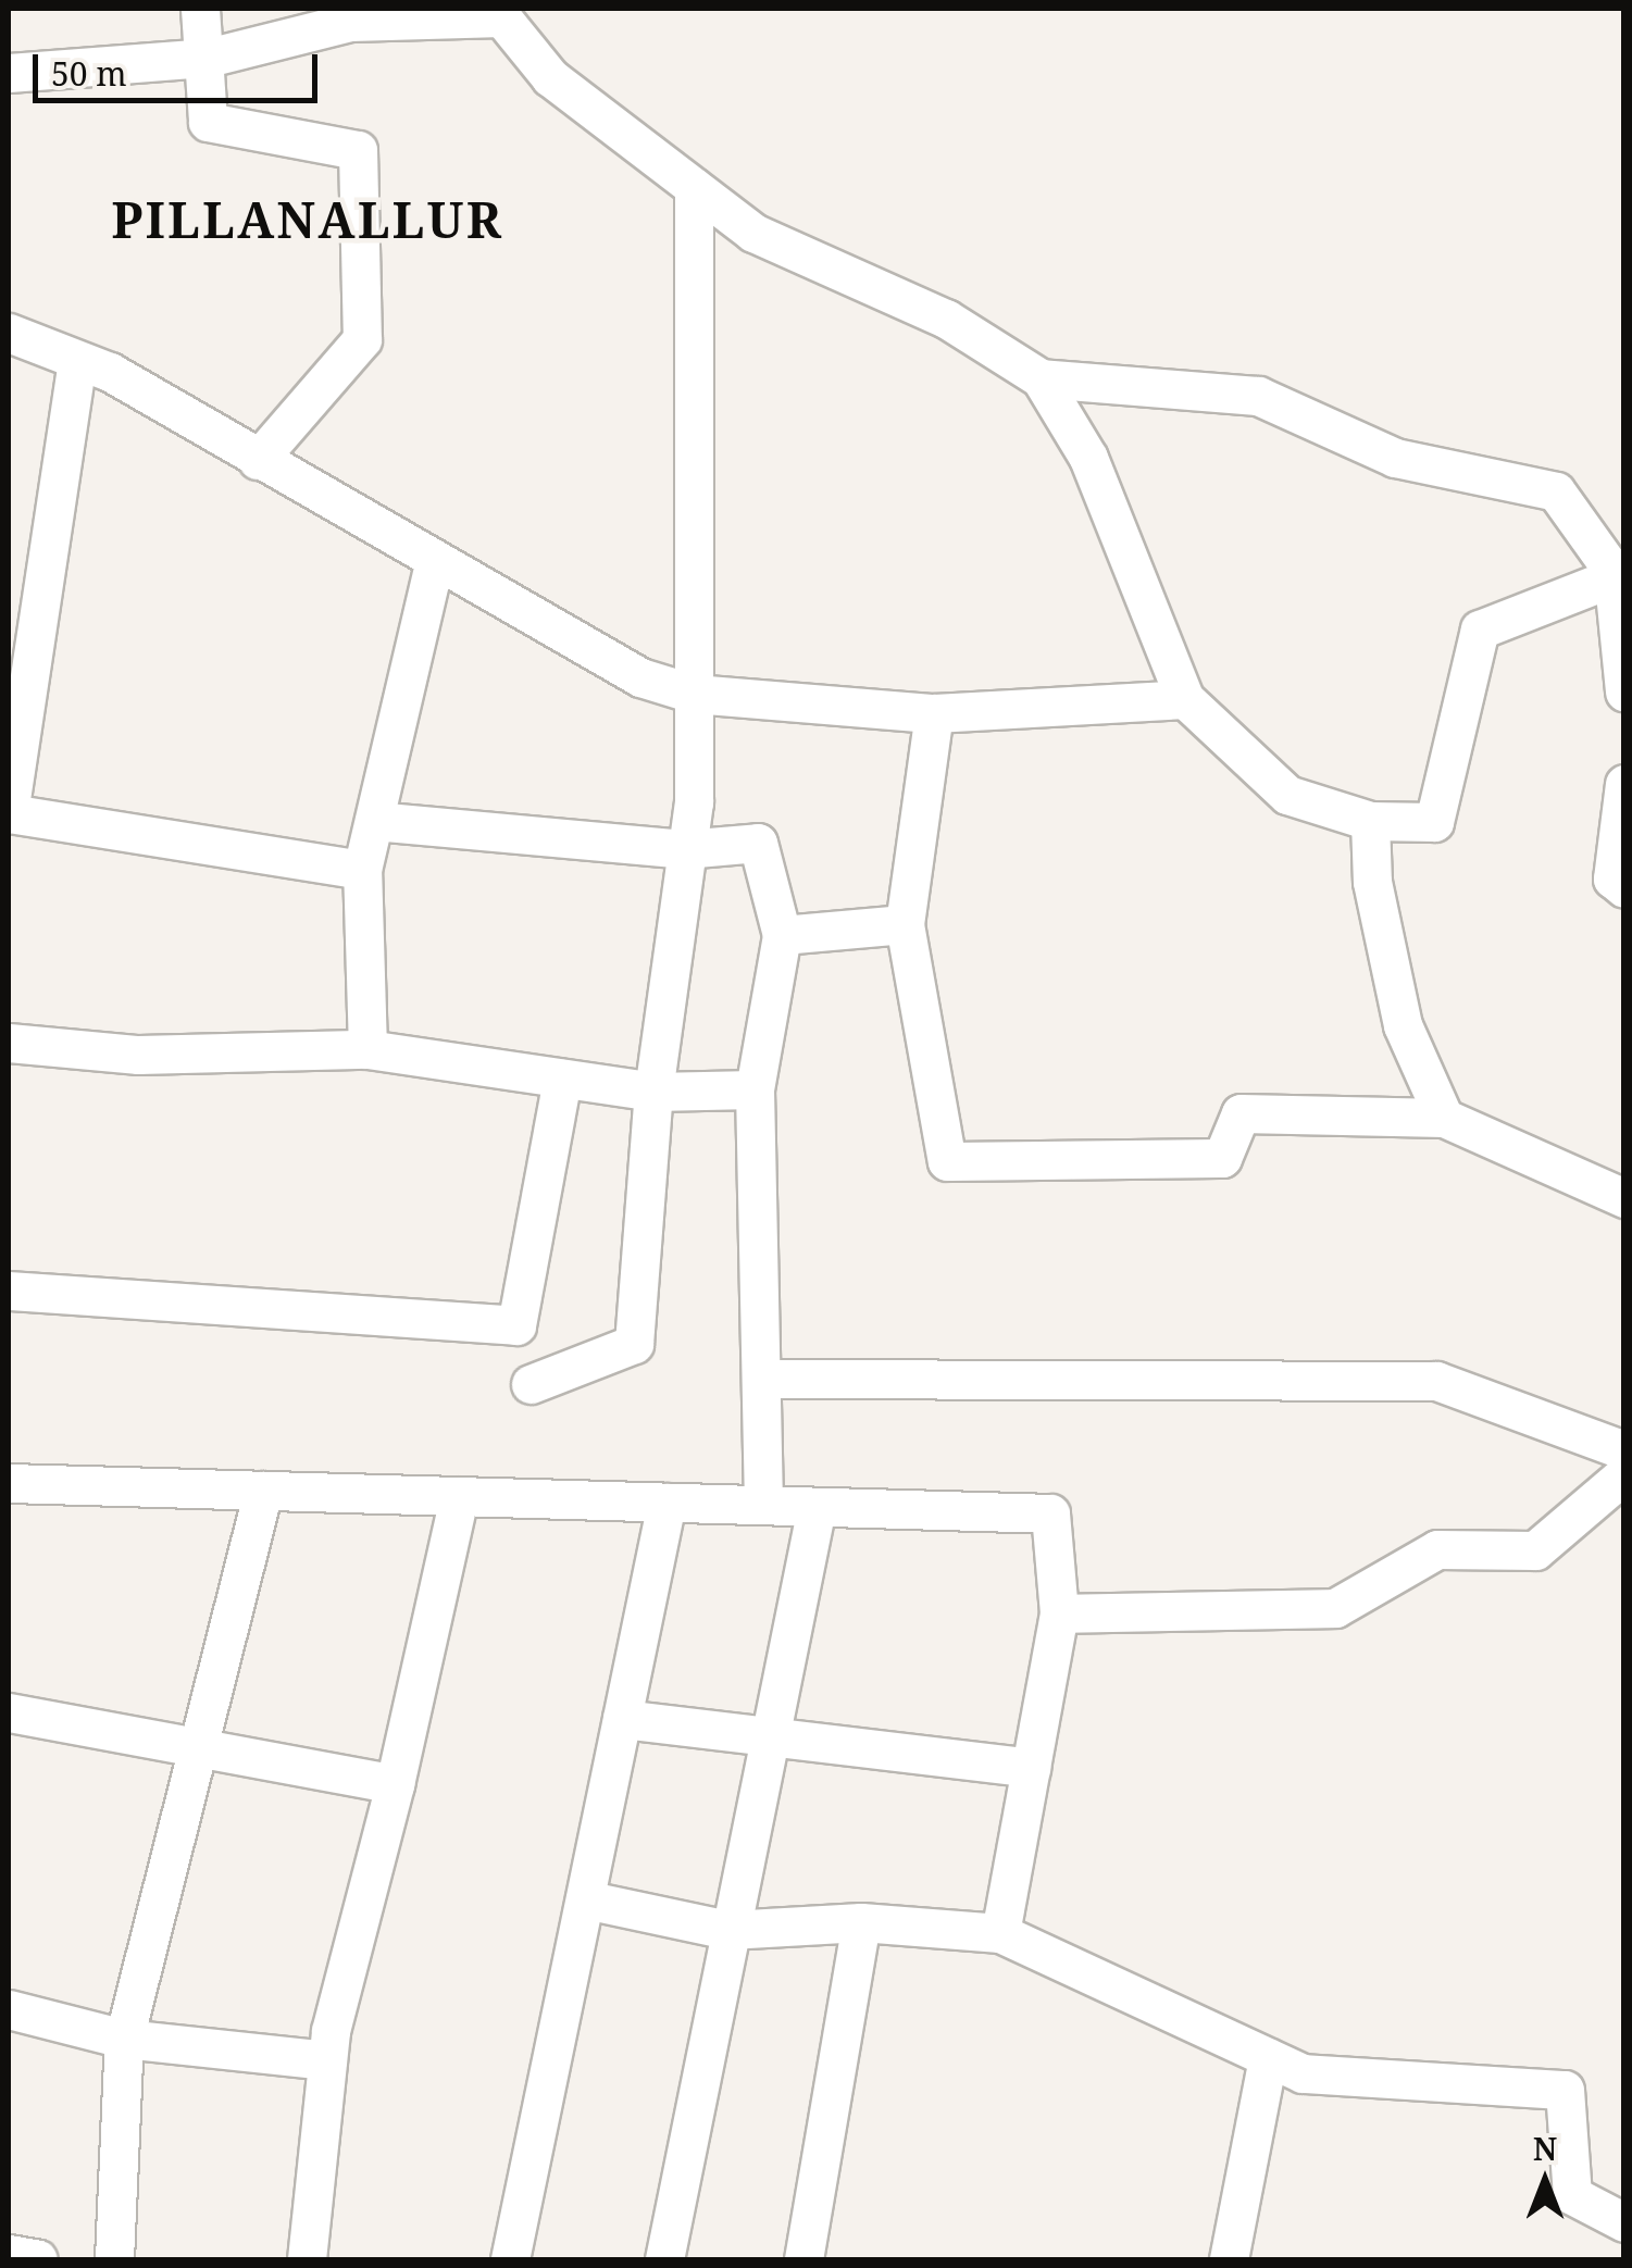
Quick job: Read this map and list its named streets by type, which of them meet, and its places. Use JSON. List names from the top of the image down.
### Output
{
  "districts": ["PILLANALLUR"],
  "scale_bar": "50 m",
  "north": "top"
}
